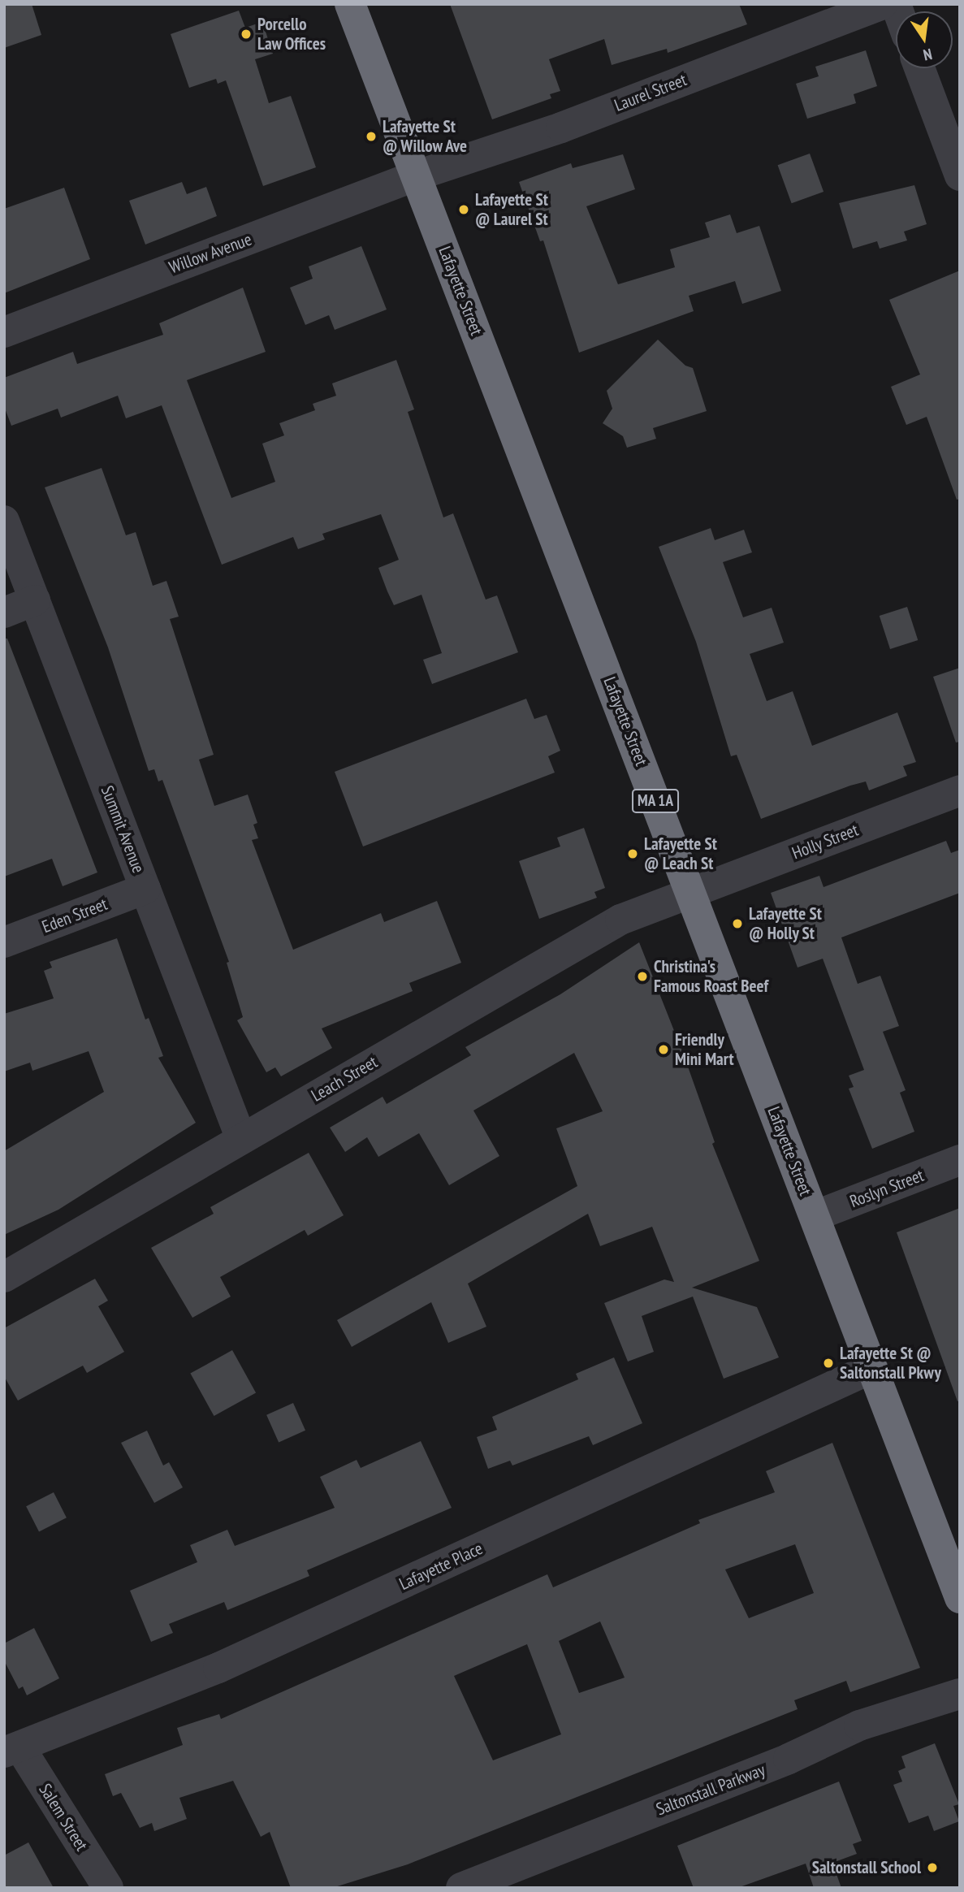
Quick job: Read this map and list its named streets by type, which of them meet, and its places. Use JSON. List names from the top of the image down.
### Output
{
  "streets": {
    "highway": ["Lafayette Street", "MA 1A"],
    "street": [
      "Laurel Street",
      "Willow Avenue",
      "Summit Avenue",
      "Holly Street",
      "Eden Street",
      "Leach Street",
      "Roslyn Street",
      "Lafayette Place",
      "Saltonstall Parkway",
      "Salem Street"
    ]
  },
  "crossings": [
    ["Laurel Street", "Willow Avenue"],
    ["Laurel Street", "Lafayette Street"],
    ["Willow Avenue", "Lafayette Street"],
    ["Lafayette Street", "Holly Street"],
    ["Lafayette Street", "Leach Street"],
    ["Lafayette Street", "Roslyn Street"],
    ["Lafayette Street", "Lafayette Place"],
    ["Summit Avenue", "Eden Street"],
    ["Summit Avenue", "Leach Street"],
    ["Holly Street", "Leach Street"],
    ["Lafayette Place", "Salem Street"]
  ],
  "places": [
    "Porcello Law Offices",
    "Lafayette St @ Willow Ave",
    "Lafayette St @ Laurel St",
    "Lafayette St @ Leach St",
    "Lafayette St @ Holly St",
    "Christina's Famous Roast Beef",
    "Friendly Mini Mart",
    "Lafayette St @ Saltonstall Pkwy",
    "Saltonstall School"
  ],
  "north": "bottom"
}
